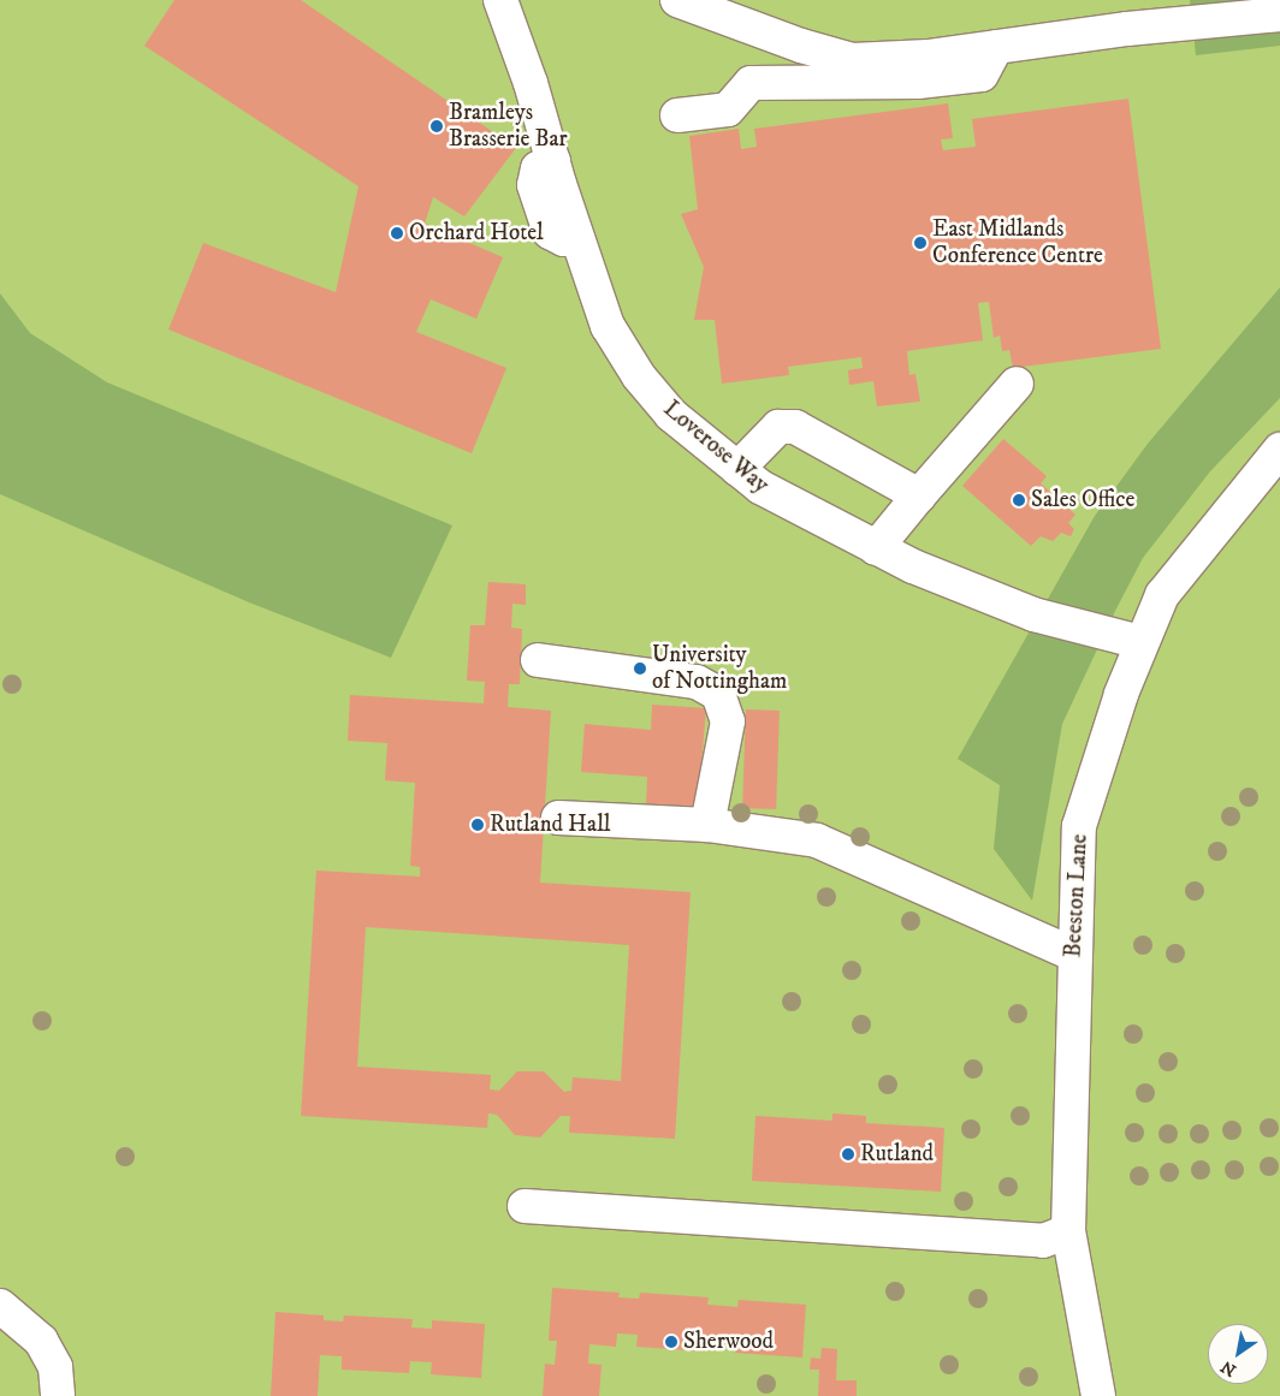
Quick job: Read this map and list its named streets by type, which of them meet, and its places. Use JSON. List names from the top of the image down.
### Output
{
  "streets": {
    "street": ["Loverose Way", "Beeston Lane"]
  },
  "crossings": [
    ["Loverose Way", "Beeston Lane"]
  ],
  "places": [
    "Bramleys Brasserie Bar",
    "Orchard Hotel",
    "East Midlands Conference Centre",
    "Sales Office",
    "University of Nottingham",
    "Rutland Hall",
    "Rutland",
    "Sherwood"
  ],
  "north": "bottom left"
}
